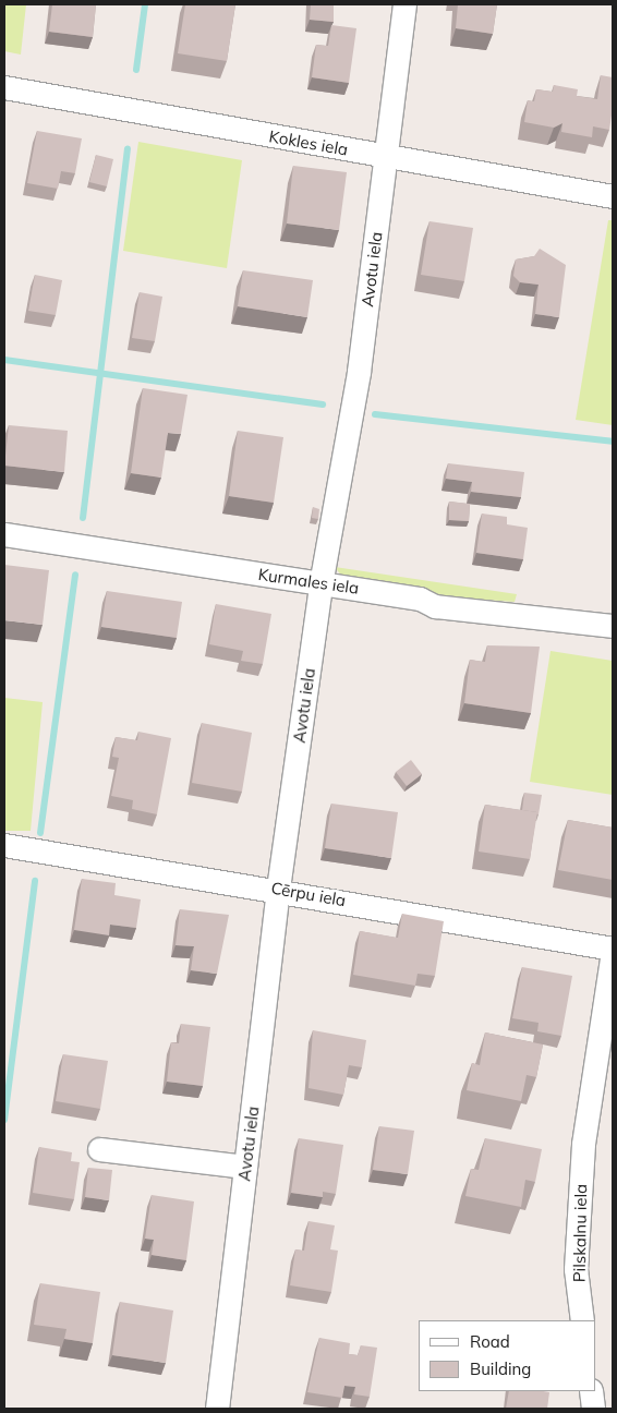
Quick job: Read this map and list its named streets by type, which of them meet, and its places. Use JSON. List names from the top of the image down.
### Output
{
  "streets": {
    "street": [
      "Kokles iela",
      "Avotu iela",
      "Kurmales iela",
      "Cērpu iela",
      "Pilskalnu iela"
    ]
  },
  "crossings": [
    ["Kokles iela", "Avotu iela"],
    ["Avotu iela", "Kurmales iela"],
    ["Avotu iela", "Cērpu iela"],
    ["Cērpu iela", "Pilskalnu iela"]
  ],
  "legend": ["Road", "Building"]
}
